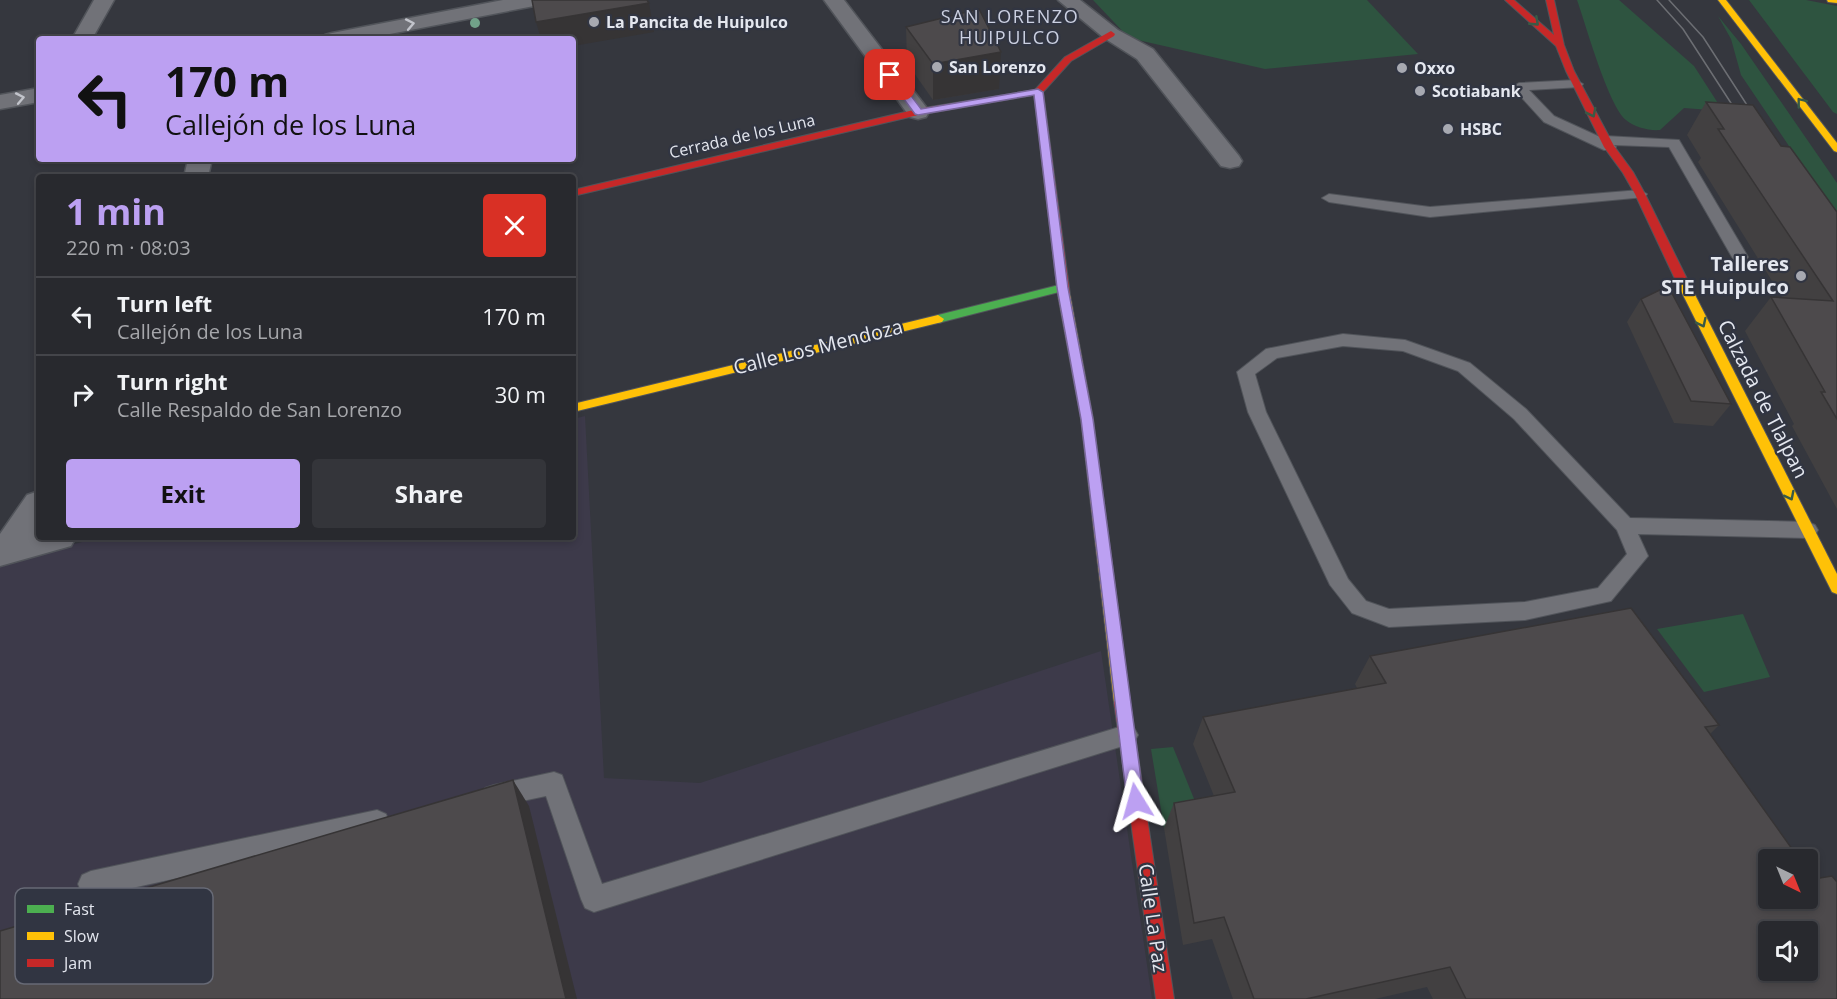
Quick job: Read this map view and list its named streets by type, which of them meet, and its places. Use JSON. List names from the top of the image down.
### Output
{
  "streets": {
    "street": [
      "Cerrada de los Luna",
      "Calle Los Mendoza",
      "Calzada de Tlalpan",
      "Calle La Paz"
    ]
  },
  "crossings": [
    ["Cerrada de los Luna", "Calle La Paz"],
    ["Calle Los Mendoza", "Calle La Paz"]
  ],
  "one_way": ["Calzada de Tlalpan"],
  "districts": ["SAN LORENZO HUIPULCO"],
  "places": [
    "La Pancita de Huipulco",
    "San Lorenzo",
    "Oxxo",
    "Scotiabank",
    "HSBC",
    "Talleres STE Huipulco"
  ],
  "legend": ["Fast", "Slow", "Jam"],
  "north": "bottom right",
  "page": {
    "turn": ["170 m", "Callejón de los Luna"],
    "heading": ["1 min", "220 m · 08:03"],
    "list": [
      {
        "name": "Turn left",
        "note": "Callejón de los Luna",
        "value": "170 m"
      },
      {
        "name": "Turn right",
        "note": "Calle Respaldo de San Lorenzo",
        "value": "30 m"
      }
    ],
    "buttons": ["Exit", "Share"]
  }
}
